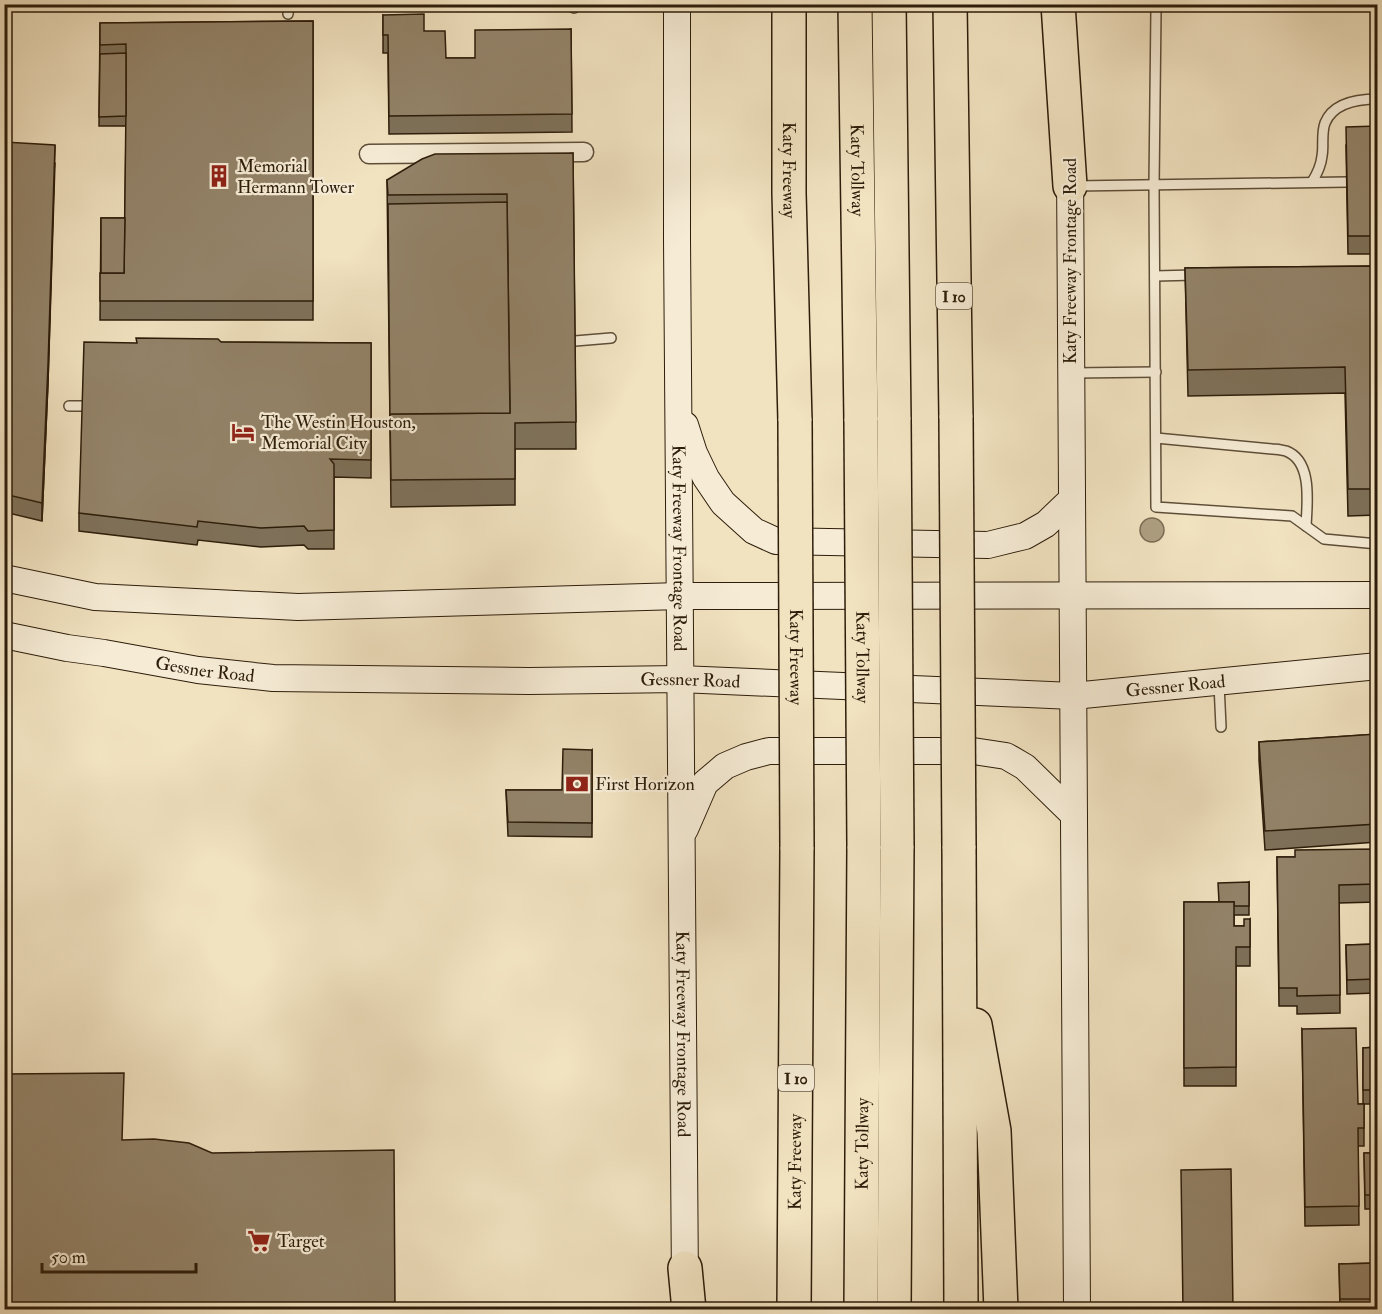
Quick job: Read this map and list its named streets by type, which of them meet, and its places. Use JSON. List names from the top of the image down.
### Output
{
  "streets": {
    "highway": ["Katy Freeway", "Katy Tollway", "I 10"],
    "main road": ["Katy Freeway Frontage Road", "Gessner Road"]
  },
  "crossings": [
    ["Katy Freeway Frontage Road", "Gessner Road"]
  ],
  "places": {
    "building": ["Memorial Hermann Tower"],
    "hotel": ["The Westin Houston, Memorial City"],
    "bank": ["First Horizon"],
    "supermarket": ["Target"]
  },
  "scale_bar": "50 m"
}
